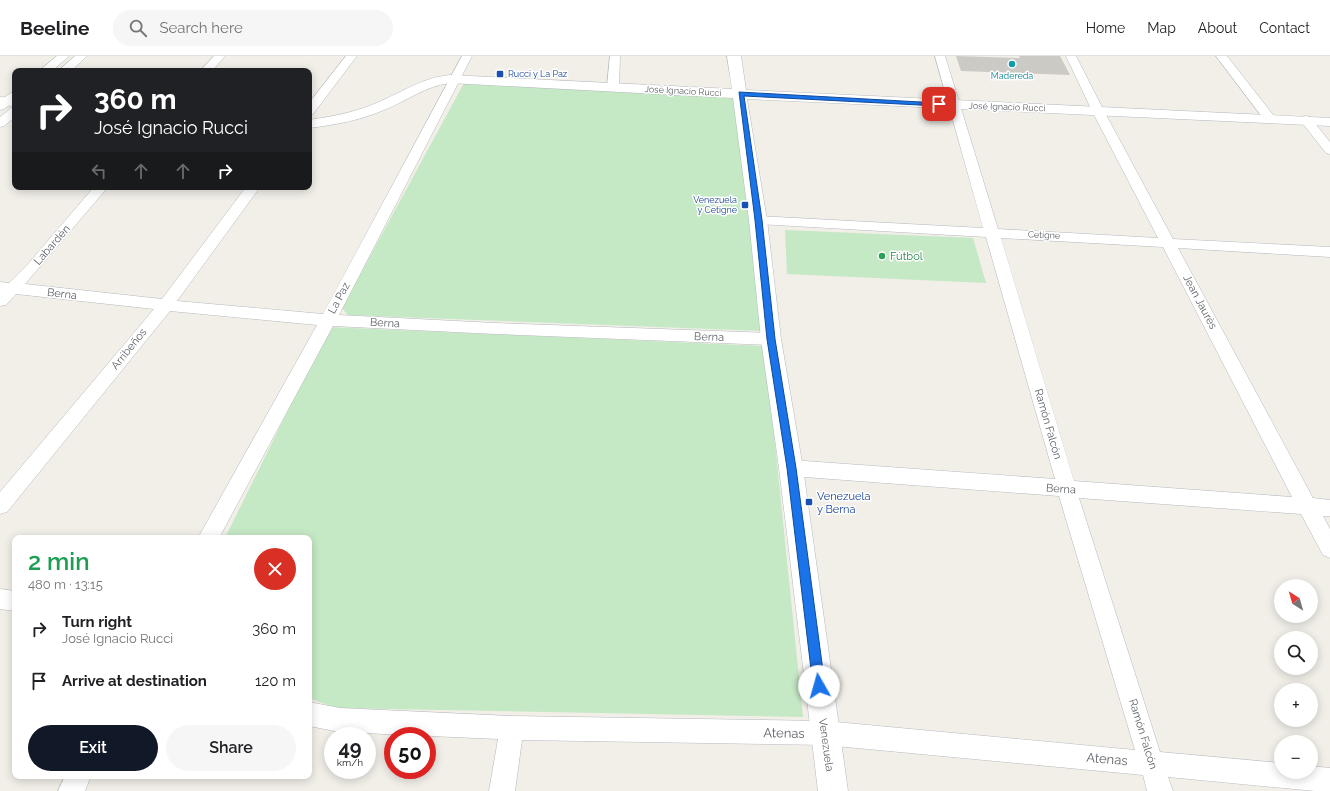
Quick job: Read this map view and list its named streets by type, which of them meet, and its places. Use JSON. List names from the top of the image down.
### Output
{
  "streets": {
    "street": [
      "José Ignacio Rucci",
      "Cetigne",
      "Labardén",
      "Berna",
      "La Paz",
      "Jean Jaurès",
      "Arribeños",
      "Ramón Falcón",
      "Atenas",
      "Venezuela"
    ]
  },
  "crossings": [
    ["José Ignacio Rucci", "La Paz"],
    ["José Ignacio Rucci", "Jean Jaurès"],
    ["José Ignacio Rucci", "Ramón Falcón"],
    ["José Ignacio Rucci", "Venezuela"],
    ["Cetigne", "Jean Jaurès"],
    ["Cetigne", "Ramón Falcón"],
    ["Cetigne", "Venezuela"],
    ["Labardén", "Berna"],
    ["Berna", "La Paz"],
    ["Berna", "Jean Jaurès"],
    ["Berna", "Arribeños"],
    ["Berna", "Ramón Falcón"],
    ["Berna", "Venezuela"],
    ["Ramón Falcón", "Atenas"],
    ["Atenas", "Venezuela"]
  ],
  "places": {
    "other": ["Madereda", "Fútbol"],
    "transit": ["Rucci y La Paz", "Venezuela y Cetigne", "Venezuela y Berna"]
  },
  "north": "top left",
  "page": {
    "header": "Beeline",
    "search": "Search here",
    "nav": [
      "Home",
      "Map",
      "About",
      "Contact"
    ],
    "turn": ["360 m", "José Ignacio Rucci"],
    "heading": ["2 min", "480 m · 13:15"],
    "map_buttons": ["+", "−"],
    "list": [
      {
        "name": "Turn right",
        "note": "José Ignacio Rucci",
        "value": "360 m"
      },
      {
        "name": "Arrive at destination",
        "value": "120 m"
      }
    ],
    "buttons": ["Exit", "Share"],
    "speed": "49 km/h",
    "limit": "50"
  }
}
